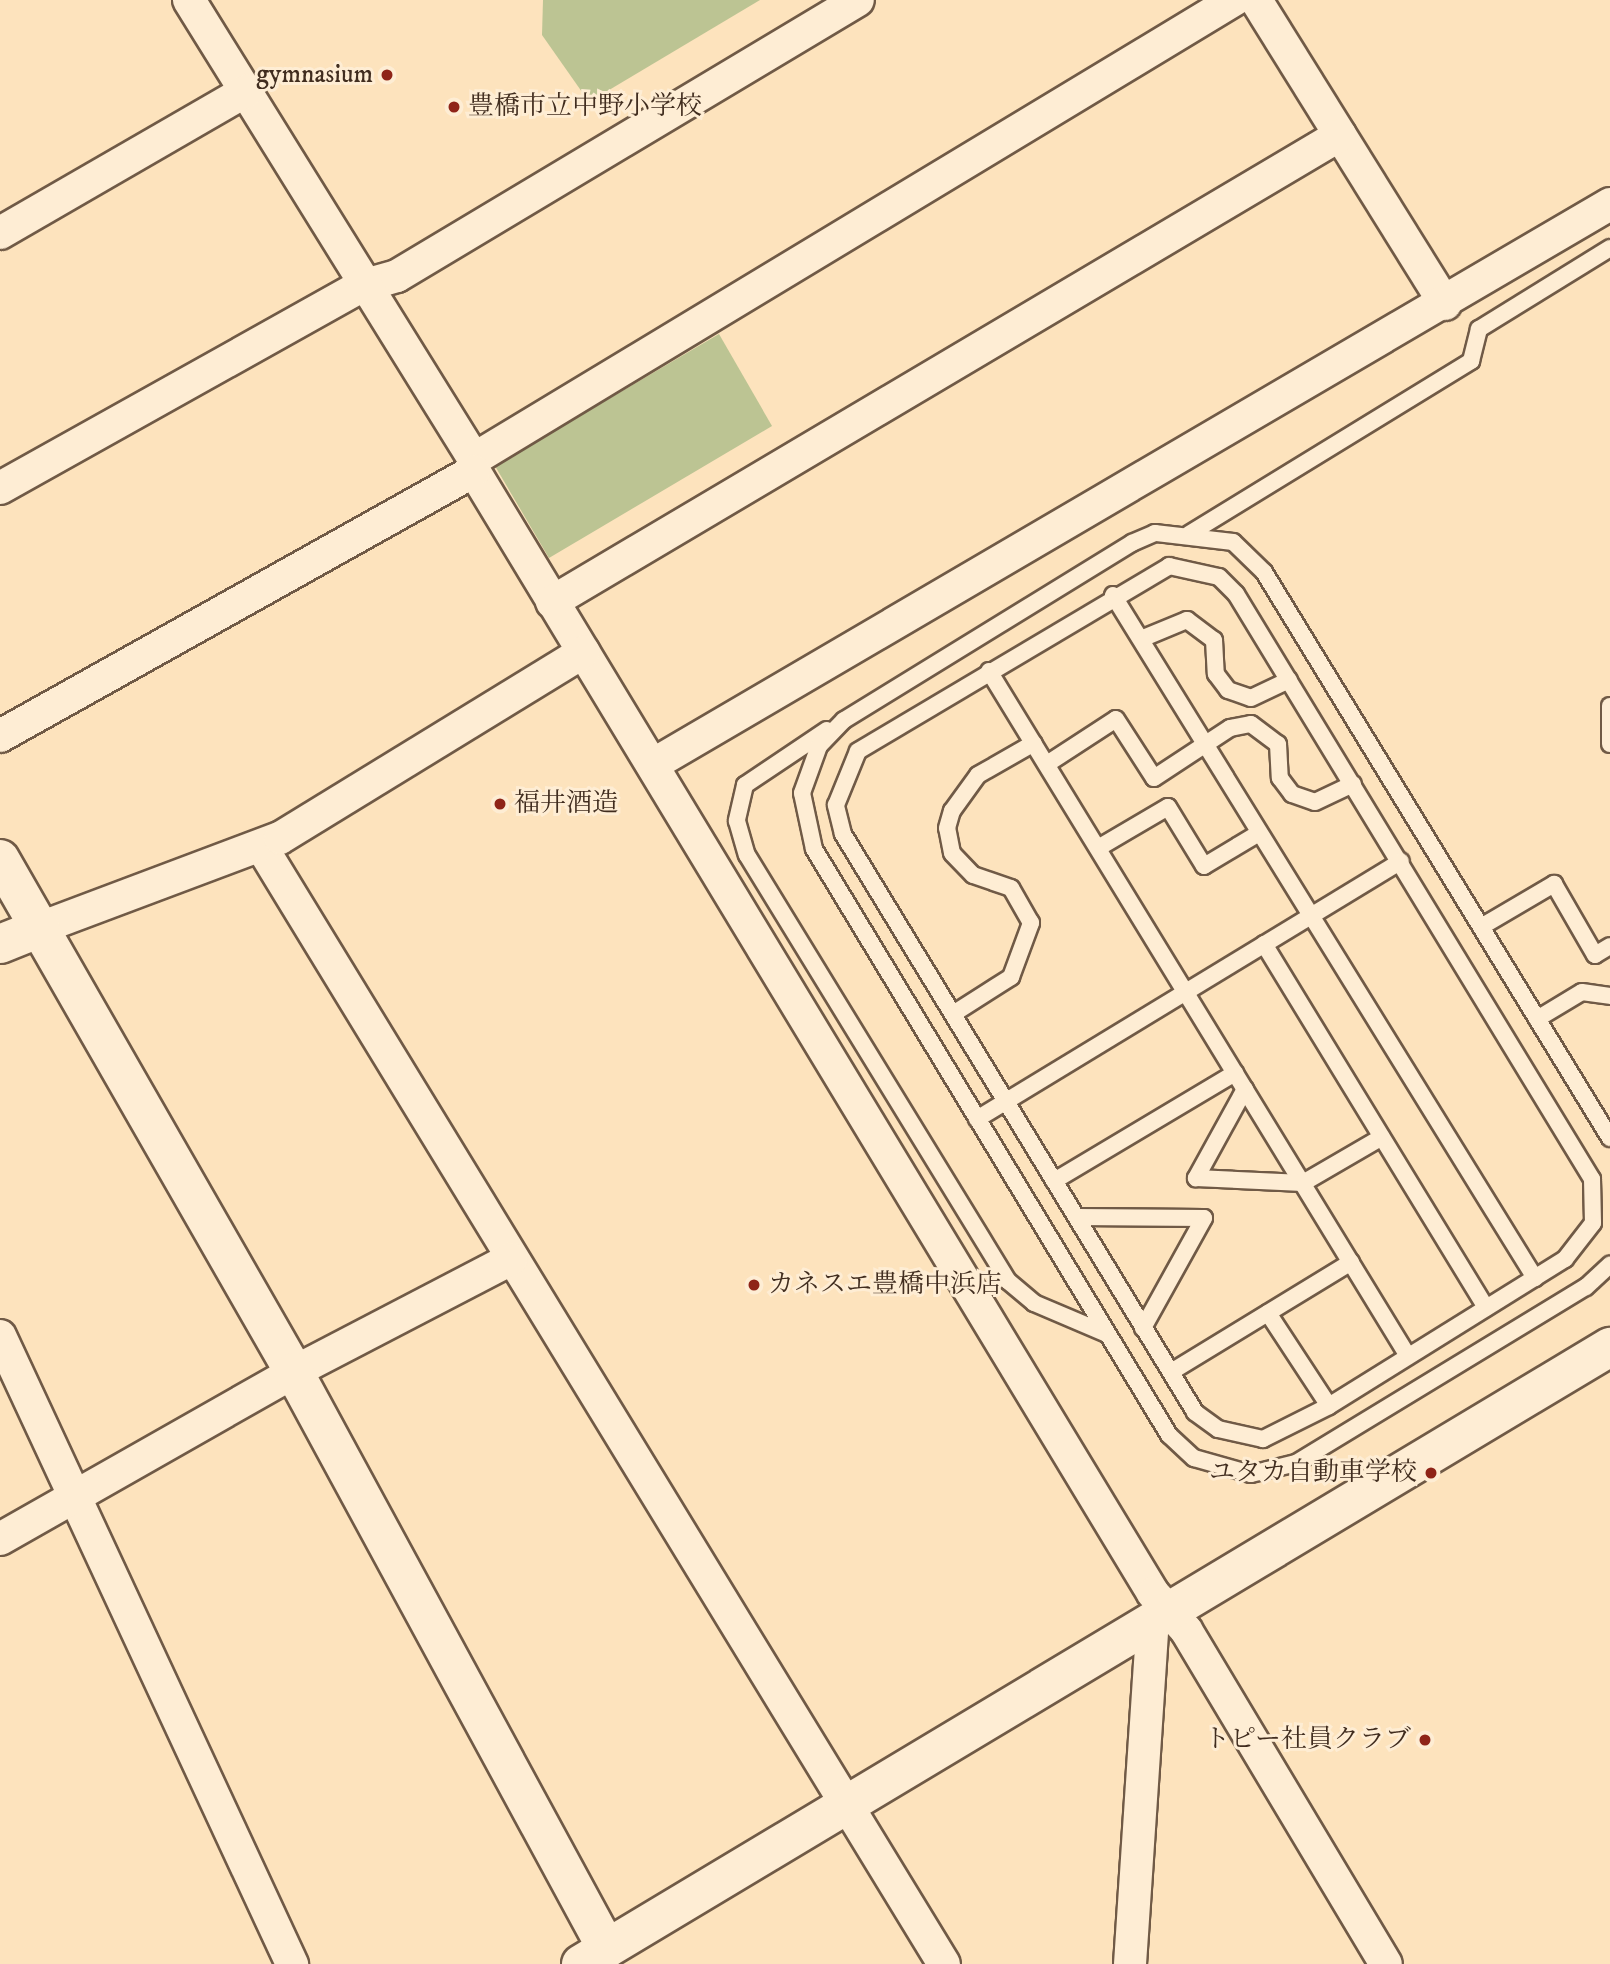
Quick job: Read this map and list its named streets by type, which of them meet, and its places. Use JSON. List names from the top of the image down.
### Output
{
  "places": [
    "gymnasium",
    "豊橋市立中野小学校",
    "福井酒造",
    "カネスエ豊橋中浜店",
    "ユタカ自動車学校",
    "トピー社員クラブ"
  ]
}
